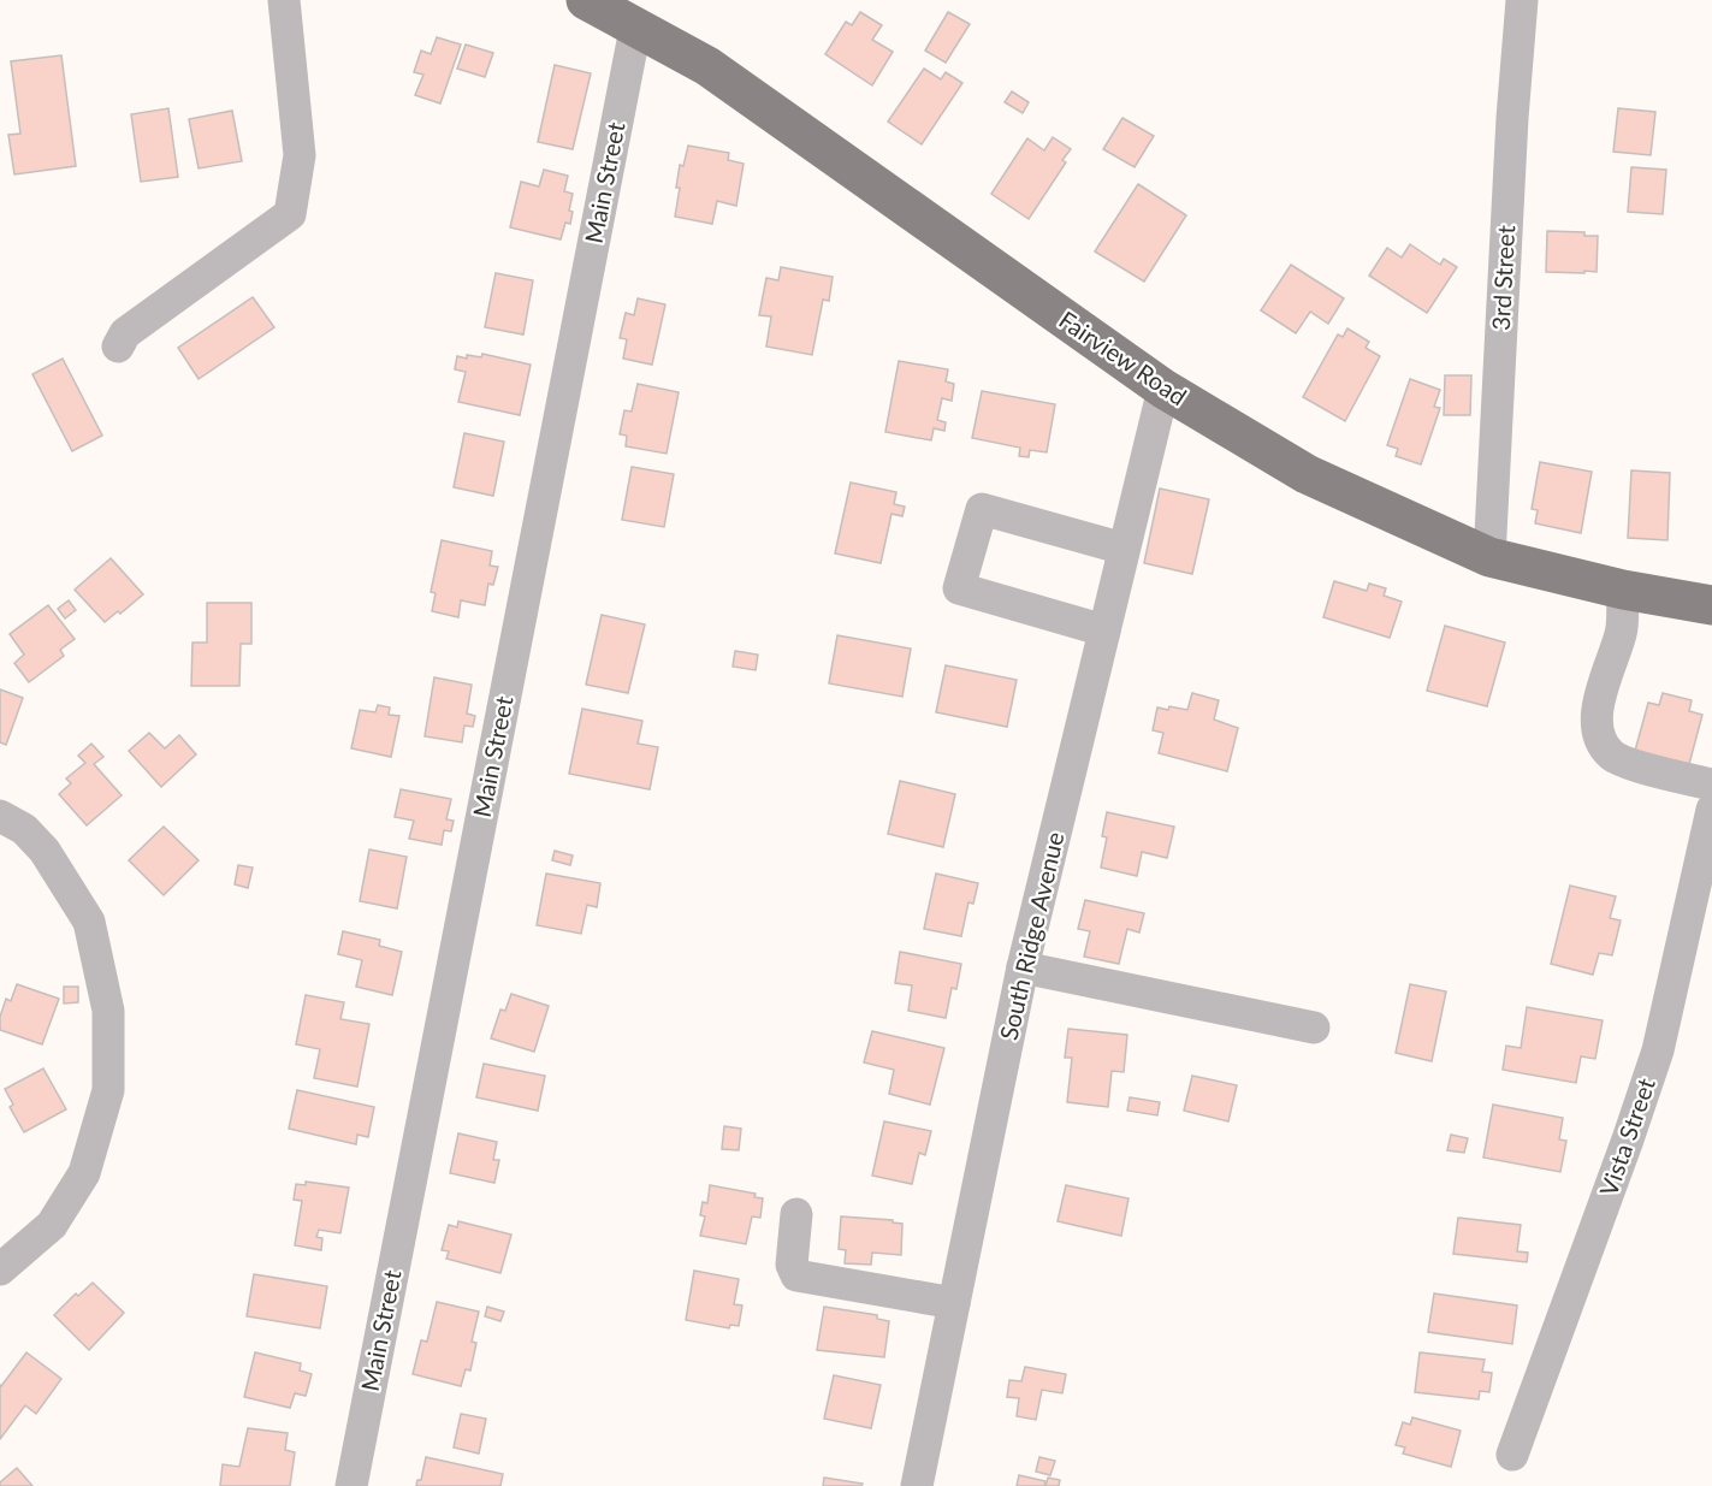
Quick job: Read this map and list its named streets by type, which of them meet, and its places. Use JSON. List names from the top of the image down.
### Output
{
  "streets": {
    "main road": ["Fairview Road"],
    "street": [
      "Main Street",
      "3rd Street",
      "South Ridge Avenue",
      "Vista Street"
    ]
  },
  "crossings": [
    ["Main Street", "Fairview Road"],
    ["3rd Street", "Fairview Road"],
    ["Fairview Road", "South Ridge Avenue"]
  ]
}
